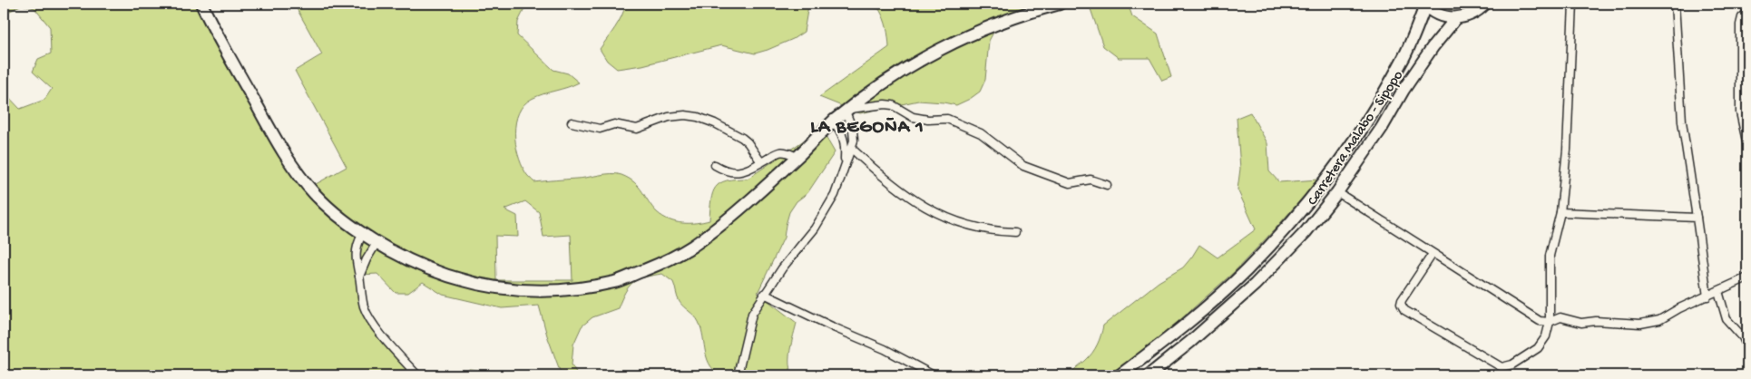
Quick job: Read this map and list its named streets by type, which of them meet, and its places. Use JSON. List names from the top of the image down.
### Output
{
  "streets": {
    "main road": ["Carretera Malabo - Sipopo"]
  },
  "districts": ["LA BEGOÑA 1"]
}
